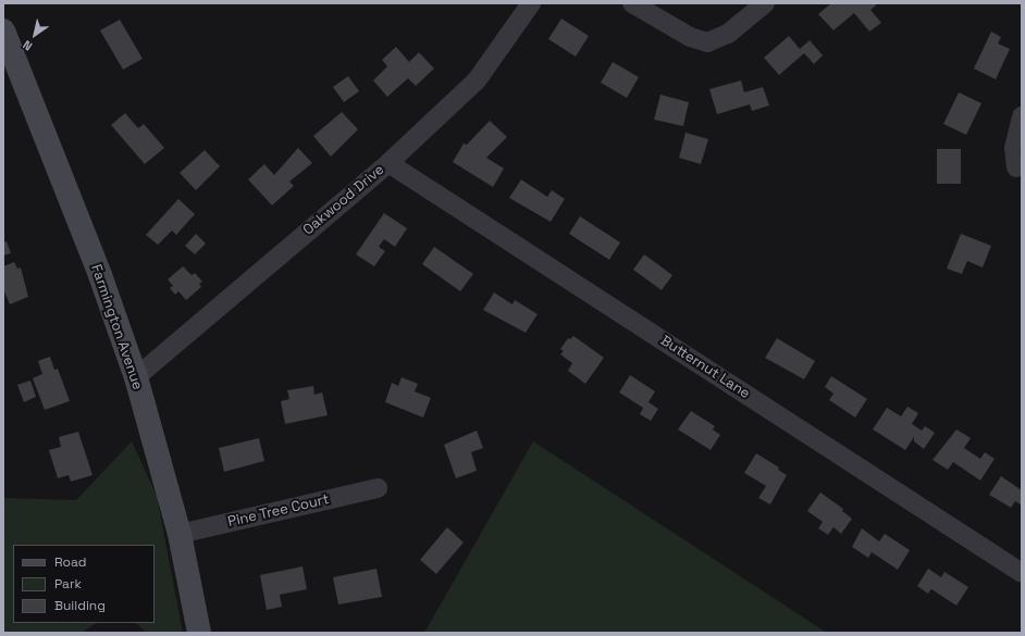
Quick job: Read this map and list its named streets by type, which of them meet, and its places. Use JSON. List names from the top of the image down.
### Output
{
  "streets": {
    "main road": ["Farmington Avenue"],
    "street": ["Oakwood Drive", "Butternut Lane", "Pine Tree Court"]
  },
  "crossings": [
    ["Oakwood Drive", "Farmington Avenue"],
    ["Oakwood Drive", "Butternut Lane"],
    ["Farmington Avenue", "Pine Tree Court"]
  ],
  "legend": ["Road", "Park", "Building"],
  "north": "bottom left"
}
